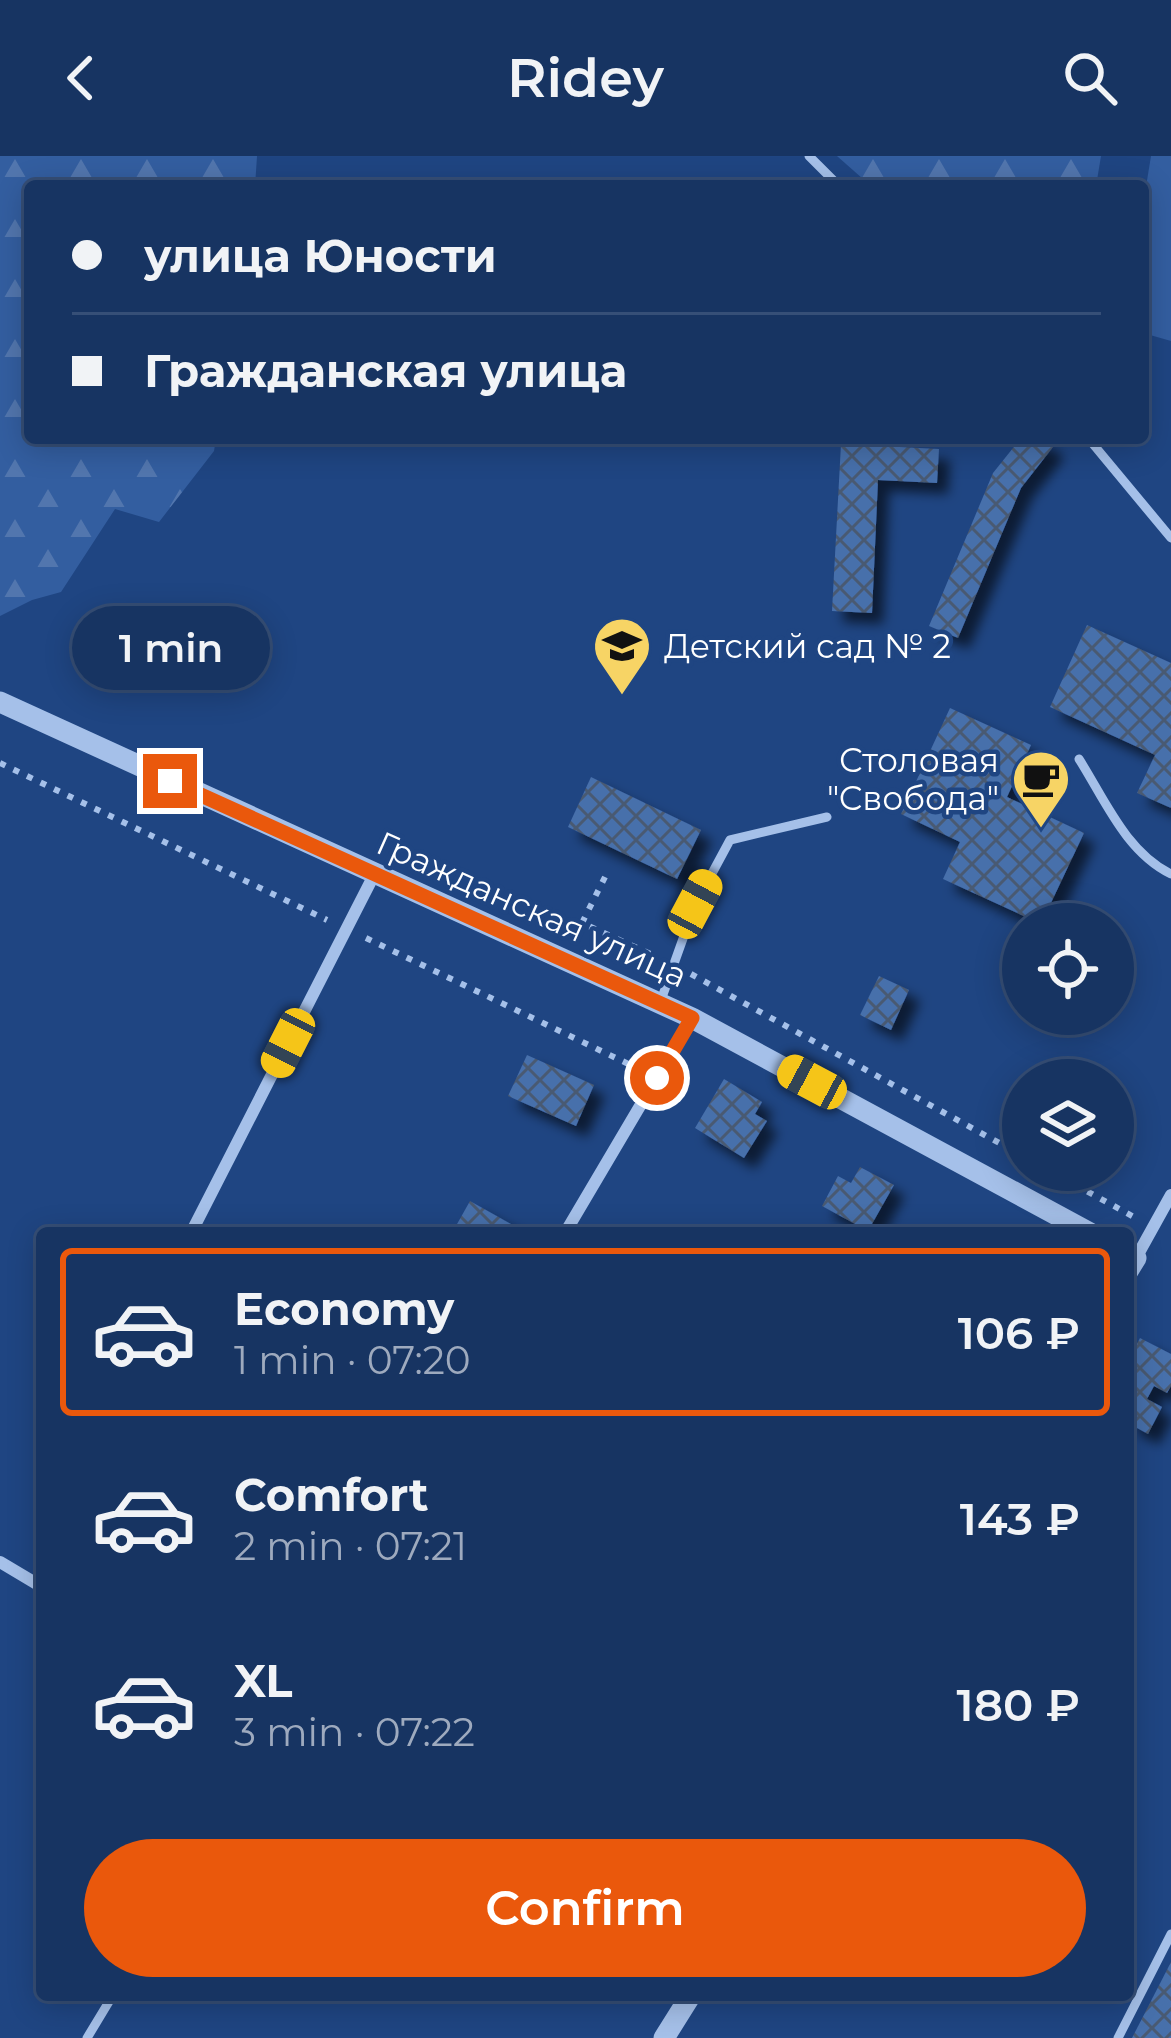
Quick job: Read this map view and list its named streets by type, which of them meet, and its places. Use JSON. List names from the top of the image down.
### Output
{
  "streets": {
    "street": ["Гражданская улица"]
  },
  "places": {
    "school or university": ["Детский сад № 2"],
    "cafe": ["Столовая \"Свобода\""]
  },
  "page": {
    "header": "Ridey",
    "banner": ["улица Юности", "Гражданская улица"],
    "bubble": "1 min",
    "list": [
      {
        "name": "Economy",
        "note": "1 min · 07:20",
        "value": "106 ₽"
      },
      {
        "name": "Comfort",
        "note": "2 min · 07:21",
        "value": "143 ₽"
      },
      {
        "name": "XL",
        "note": "3 min · 07:22",
        "value": "180 ₽"
      }
    ],
    "buttons": "Confirm"
  }
}
